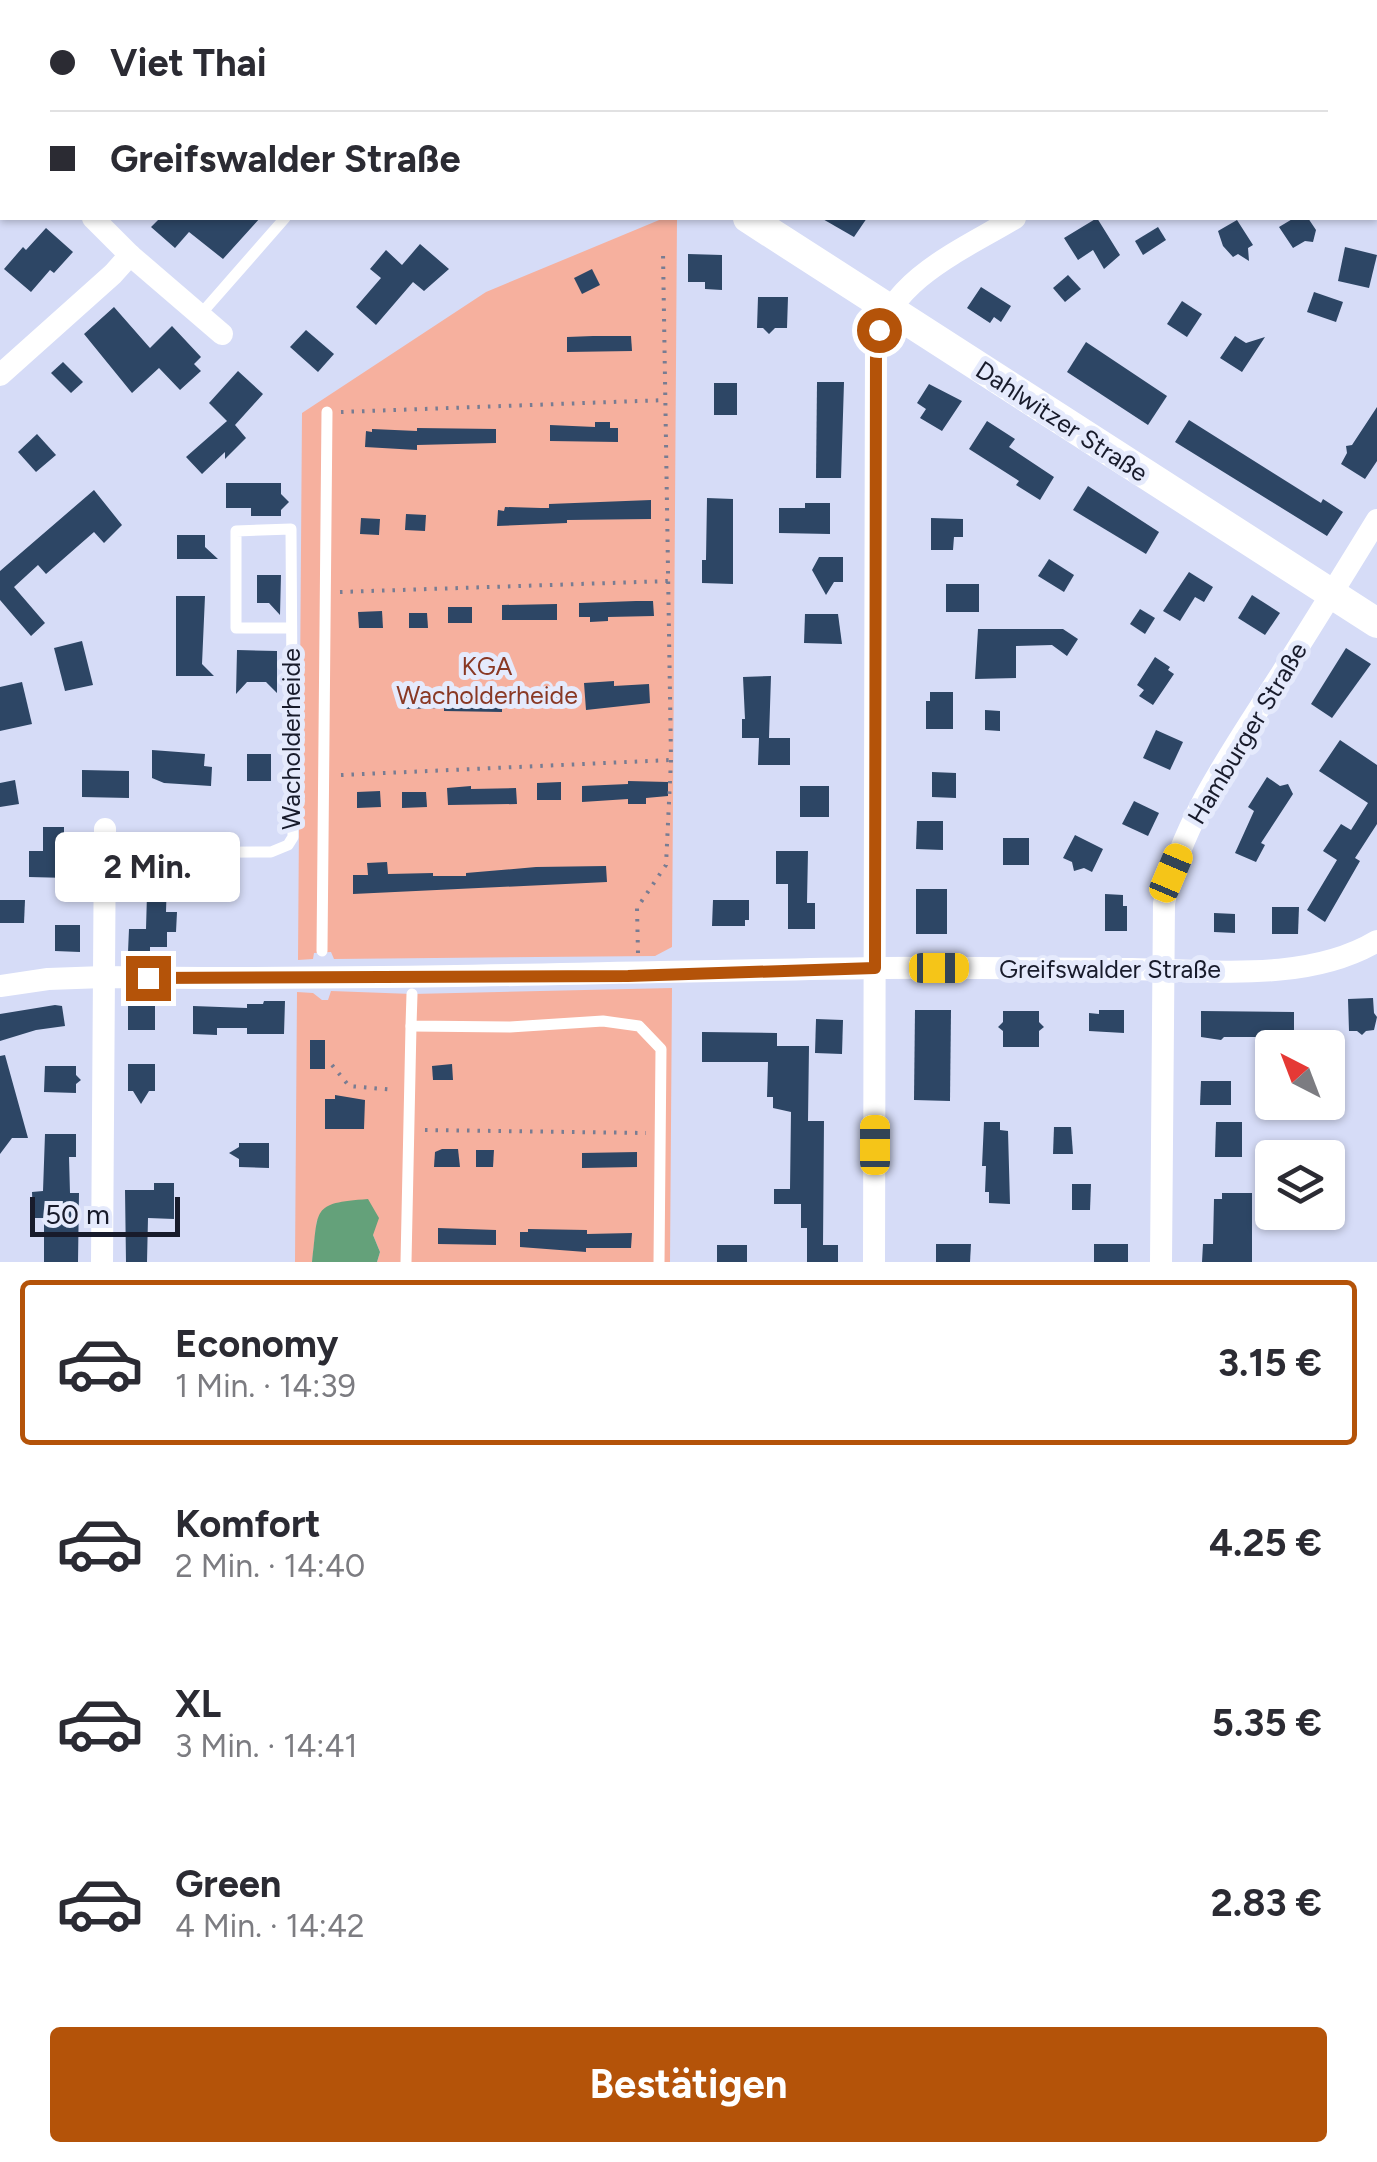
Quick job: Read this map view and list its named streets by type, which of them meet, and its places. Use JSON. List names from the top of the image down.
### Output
{
  "streets": {
    "main road": ["Dahlwitzer Straße"],
    "street": ["Hamburger Straße", "Wacholderheide", "Greifswalder Straße"]
  },
  "crossings": [
    ["Dahlwitzer Straße", "Hamburger Straße"],
    ["Hamburger Straße", "Greifswalder Straße"],
    ["Wacholderheide", "Greifswalder Straße"]
  ],
  "parks": ["KGA Wacholderheide"],
  "scale_bar": "50 m",
  "north": "top left",
  "page": {
    "banner": ["Viet Thai", "Greifswalder Straße"],
    "bubble": "2 Min.",
    "scale": "50 m",
    "list": [
      {
        "name": "Economy",
        "note": "1 Min. · 14:39",
        "value": "3.15 €"
      },
      {
        "name": "Komfort",
        "note": "2 Min. · 14:40",
        "value": "4.25 €"
      },
      {
        "name": "XL",
        "note": "3 Min. · 14:41",
        "value": "5.35 €"
      },
      {
        "name": "Green",
        "note": "4 Min. · 14:42",
        "value": "2.83 €"
      }
    ],
    "buttons": "Bestätigen"
  }
}
